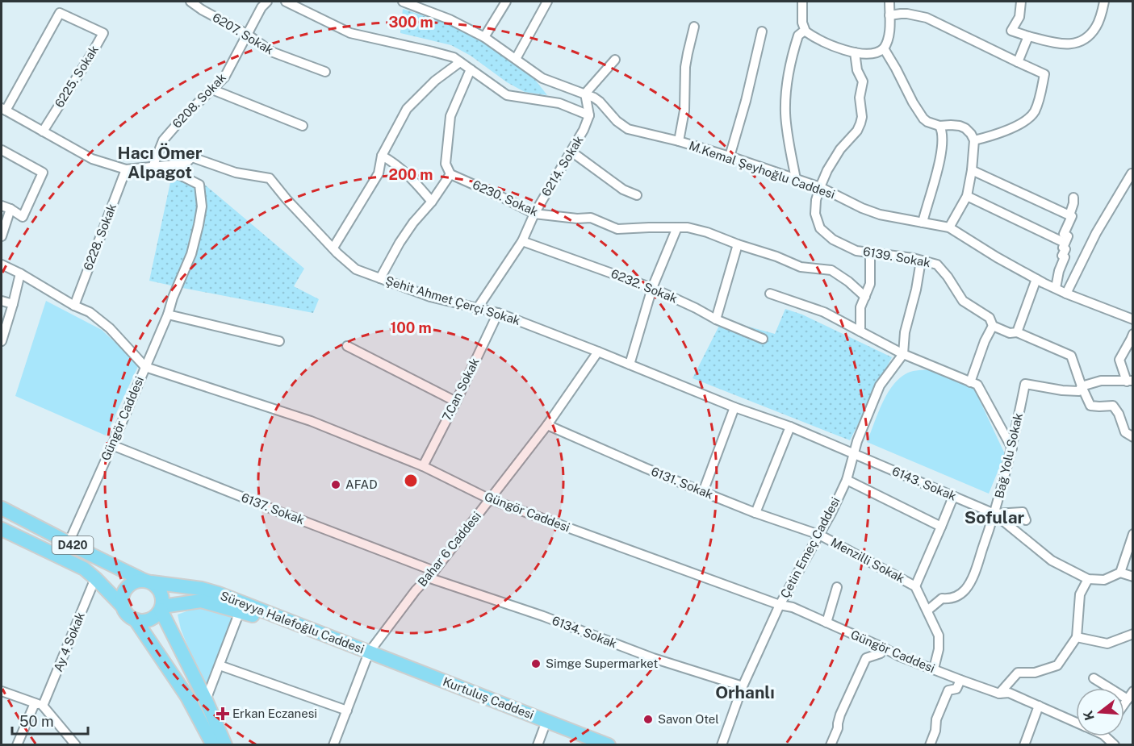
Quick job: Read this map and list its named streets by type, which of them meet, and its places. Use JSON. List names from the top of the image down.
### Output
{
  "streets": {
    "main road": ["D420", "Süreyya Halefoğlu Caddesi", "Kurtuluş Caddesi"],
    "street": [
      "6207. Sokak",
      "6225. Sokak",
      "6208. Sokak",
      "6214. Sokak",
      "M.Kemal Şeyhoğlu Caddesi",
      "6230. Sokak",
      "6228. Sokak",
      "6139. Sokak",
      "6232. Sokak",
      "Şehit Ahmet Çerçi Sokak",
      "7.Can Sokak",
      "Güngör Caddesi",
      "Bağ Yolu Sokak",
      "6131. Sokak",
      "6143. Sokak",
      "6137. Sokak",
      "Çetin Emeç Caddesi",
      "Bahar 6 Caddesi",
      "Menzilli Sokak",
      "6134. Sokak",
      "Ay 4 Sokak"
    ]
  },
  "crossings": [
    ["6207. Sokak", "6208. Sokak"],
    ["6225. Sokak", "Şehit Ahmet Çerçi Sokak"],
    ["6208. Sokak", "Şehit Ahmet Çerçi Sokak"],
    ["6214. Sokak", "6230. Sokak"],
    ["6214. Sokak", "6232. Sokak"],
    ["6214. Sokak", "Şehit Ahmet Çerçi Sokak"],
    ["M.Kemal Şeyhoğlu Caddesi", "6139. Sokak"],
    ["6228. Sokak", "Şehit Ahmet Çerçi Sokak"],
    ["Şehit Ahmet Çerçi Sokak", "7.Can Sokak"],
    ["Şehit Ahmet Çerçi Sokak", "6143. Sokak"],
    ["Şehit Ahmet Çerçi Sokak", "Çetin Emeç Caddesi"],
    ["Şehit Ahmet Çerçi Sokak", "Bahar 6 Caddesi"],
    ["7.Can Sokak", "Güngör Caddesi"],
    ["Güngör Caddesi", "6137. Sokak"],
    ["Güngör Caddesi", "Çetin Emeç Caddesi"],
    ["Güngör Caddesi", "Bahar 6 Caddesi"],
    ["Güngör Caddesi", "Menzilli Sokak"],
    ["Güngör Caddesi", "Süreyya Halefoğlu Caddesi"],
    ["Bağ Yolu Sokak", "6143. Sokak"],
    ["Bağ Yolu Sokak", "Menzilli Sokak"],
    ["6131. Sokak", "Çetin Emeç Caddesi"],
    ["6131. Sokak", "Bahar 6 Caddesi"],
    ["6131. Sokak", "Menzilli Sokak"],
    ["6143. Sokak", "Çetin Emeç Caddesi"],
    ["6137. Sokak", "Bahar 6 Caddesi"],
    ["D420", "Süreyya Halefoğlu Caddesi"],
    ["D420", "Ay 4 Sokak"],
    ["Çetin Emeç Caddesi", "Menzilli Sokak"],
    ["Çetin Emeç Caddesi", "6134. Sokak"],
    ["Bahar 6 Caddesi", "Süreyya Halefoğlu Caddesi"],
    ["Bahar 6 Caddesi", "6134. Sokak"],
    ["Bahar 6 Caddesi", "Kurtuluş Caddesi"],
    ["Süreyya Halefoğlu Caddesi", "Kurtuluş Caddesi"]
  ],
  "districts": ["Hacı Ömer Alpagot", "Sofular", "Orhanlı"],
  "places": {
    "other": ["AFAD", "Simge Supermarket", "Savon Otel"],
    "health": ["Erkan Eczanesi"]
  },
  "scale_bar": "50 m",
  "north": "left",
  "rings": ["300 m", "200 m", "100 m"]
}
